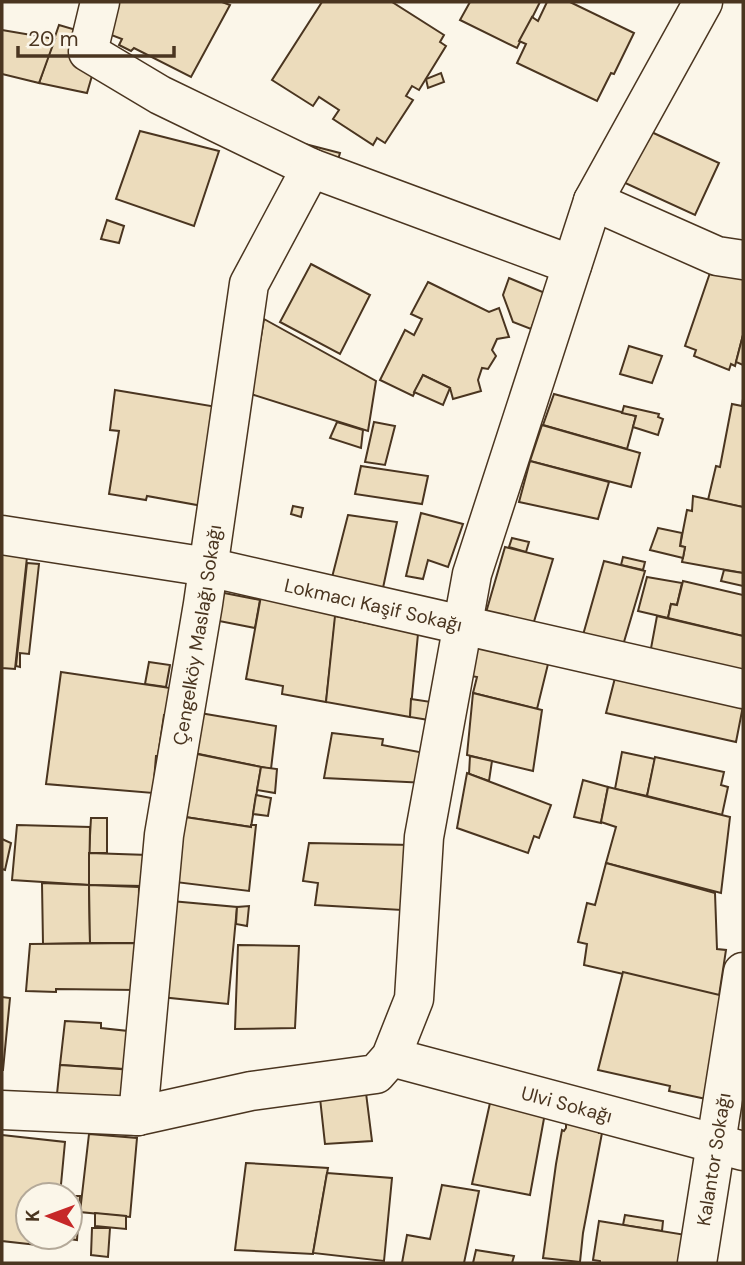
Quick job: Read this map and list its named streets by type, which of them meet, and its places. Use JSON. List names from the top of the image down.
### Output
{
  "streets": {
    "street": [
      "Lokmacı Kaşif Sokağı",
      "Çengelköy Maslağı Sokağı",
      "Ulvi Sokağı",
      "Kalantor Sokağı"
    ]
  },
  "crossings": [
    ["Lokmacı Kaşif Sokağı", "Çengelköy Maslağı Sokağı"],
    ["Ulvi Sokağı", "Kalantor Sokağı"]
  ],
  "scale_bar": "20 m",
  "north": "left"
}
